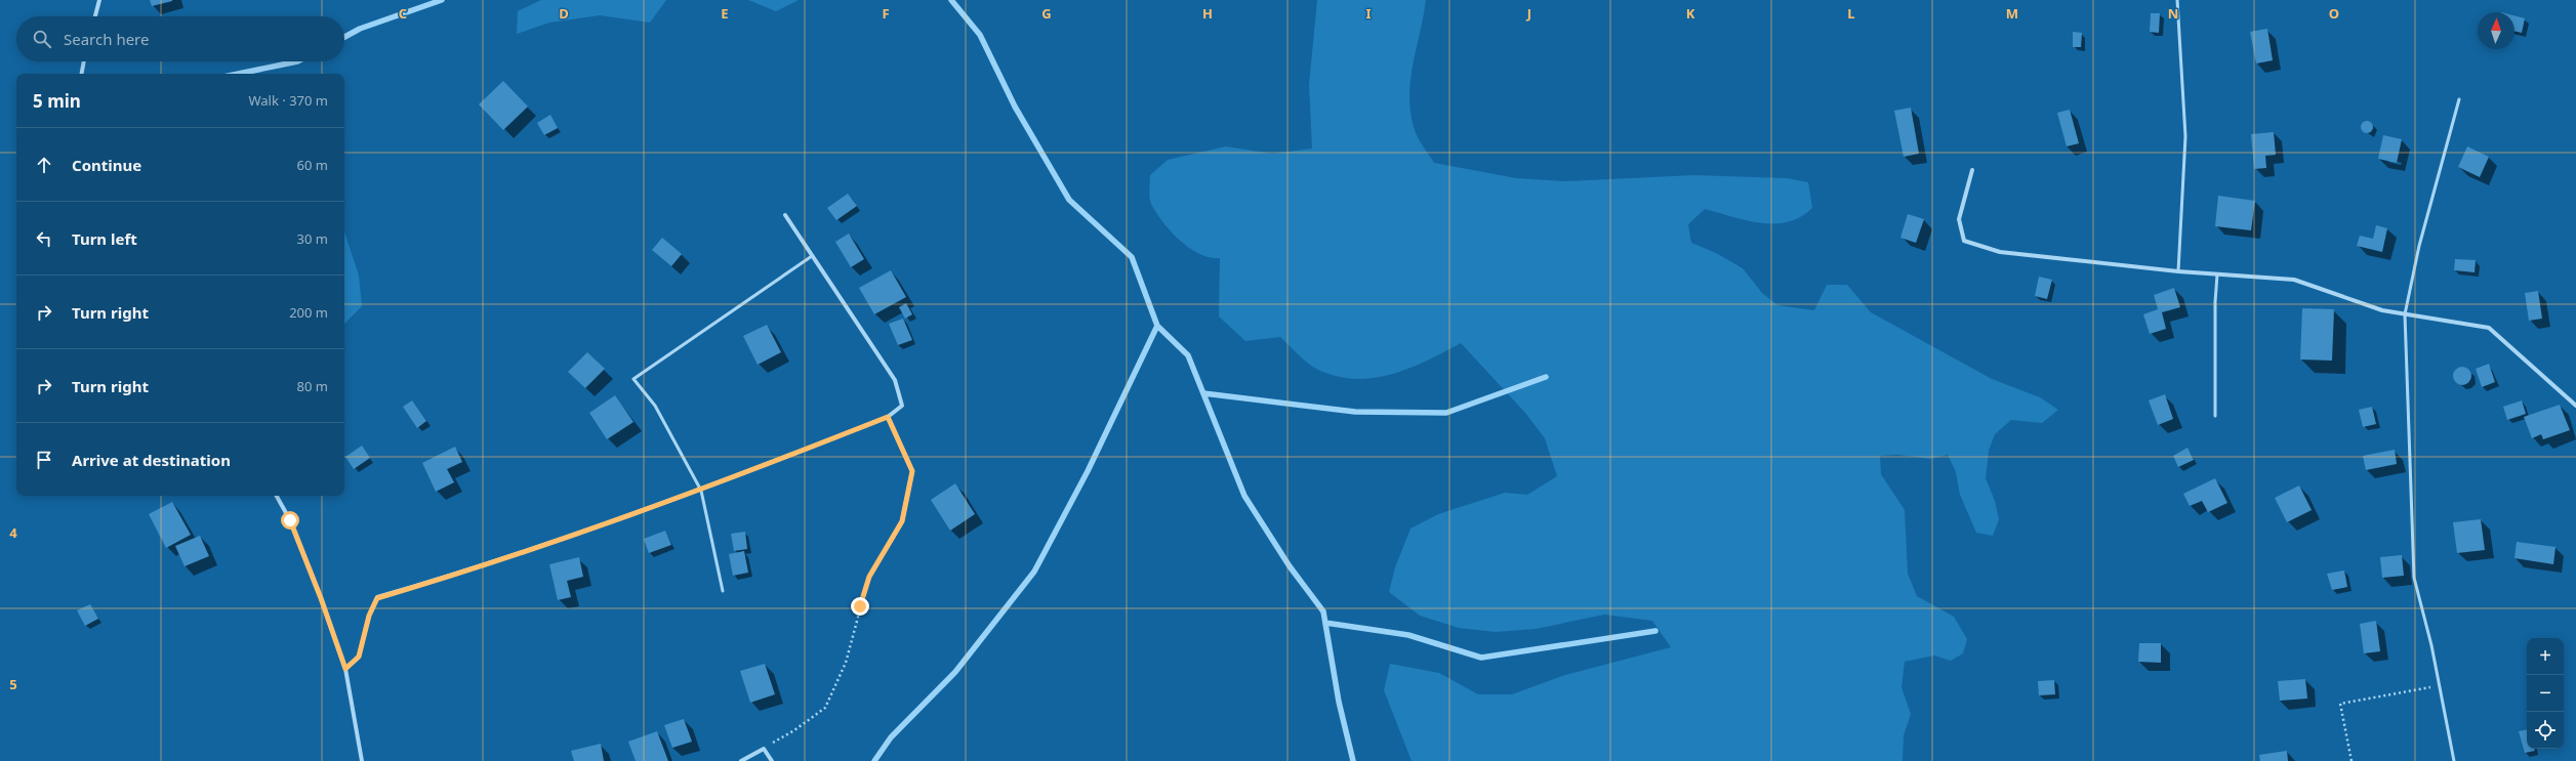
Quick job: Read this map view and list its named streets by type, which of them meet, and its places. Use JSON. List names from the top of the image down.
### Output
{
  "north": "top",
  "page": {
    "search": "Search here",
    "heading": ["5 min", "Walk · 370 m"],
    "list": [
      ["Continue", "60 m"],
      ["Turn left", "30 m"],
      ["Turn right", "200 m"],
      ["Turn right", "80 m"],
      "Arrive at destination"
    ],
    "map_buttons": ["+", "−"]
  },
  "grid": {
    "columns": [
      "C",
      "D",
      "E",
      "F",
      "G",
      "H",
      "I",
      "J",
      "K",
      "L",
      "M",
      "N",
      "O"
    ],
    "rows": ["4", "5"]
  }
}
